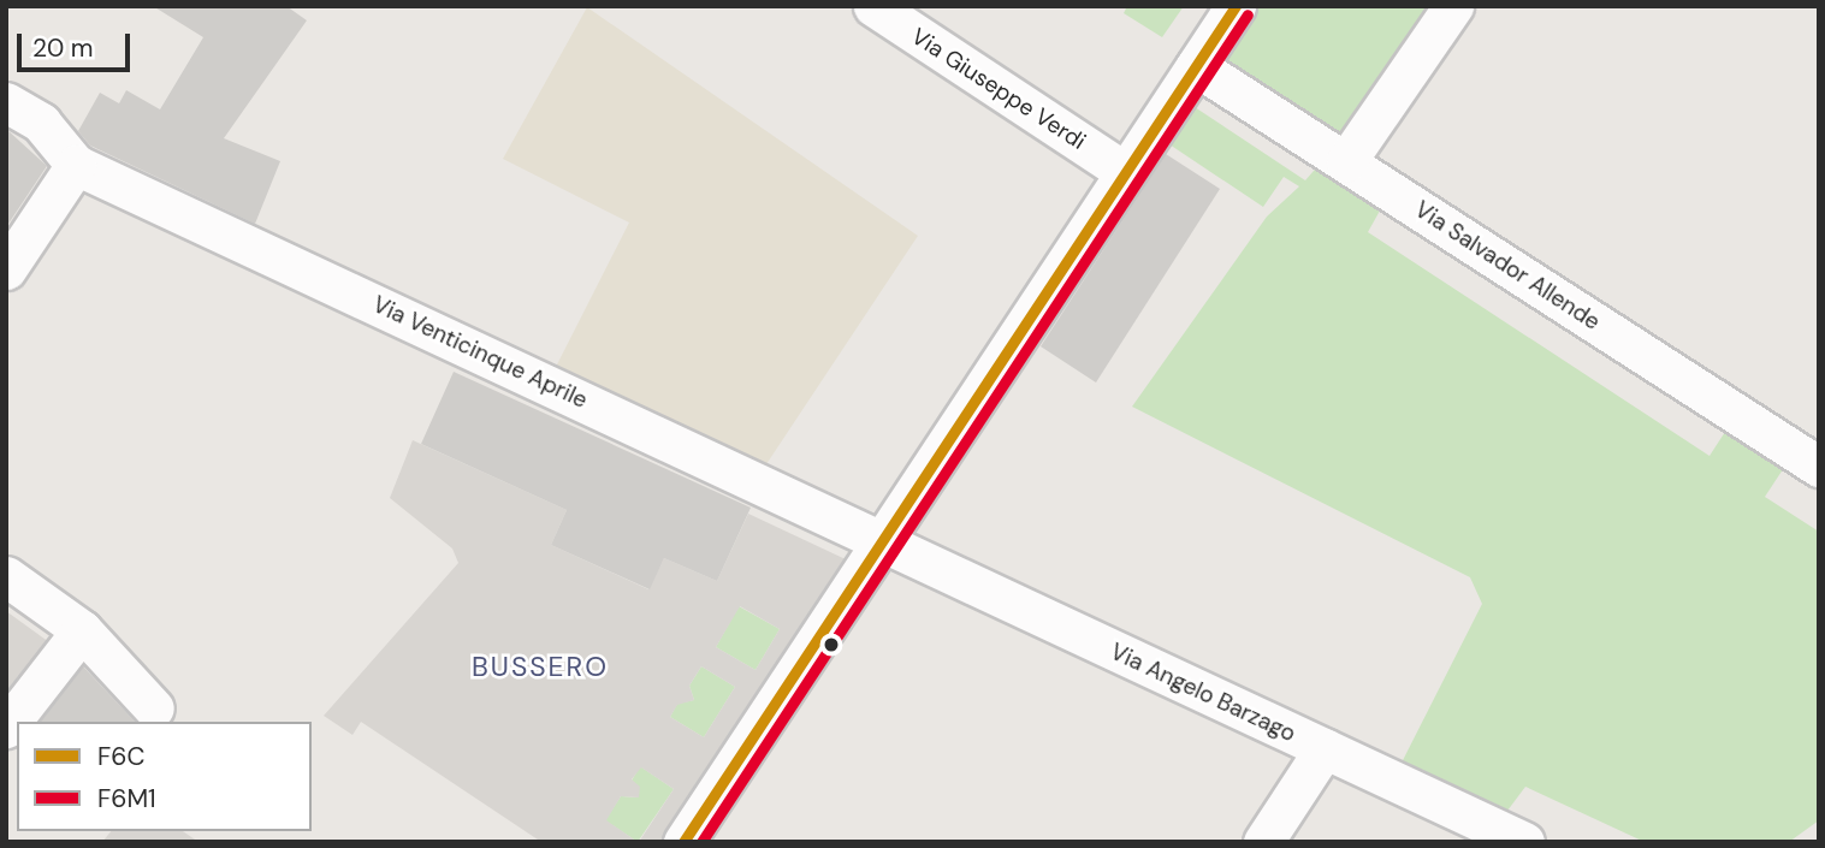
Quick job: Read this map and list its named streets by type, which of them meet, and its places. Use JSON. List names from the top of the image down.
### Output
{
  "streets": {
    "street": [
      "Via Giuseppe Verdi",
      "Via Salvador Allende",
      "Via Venticinque Aprile",
      "Via Angelo Barzago"
    ]
  },
  "crossings": [
    ["Via Venticinque Aprile", "Via Angelo Barzago"]
  ],
  "districts": ["BUSSERO"],
  "lines": ["transit line F6C", "transit line F6M1"],
  "legend": ["F6C", "F6M1"],
  "scale_bar": "20 m"
}
